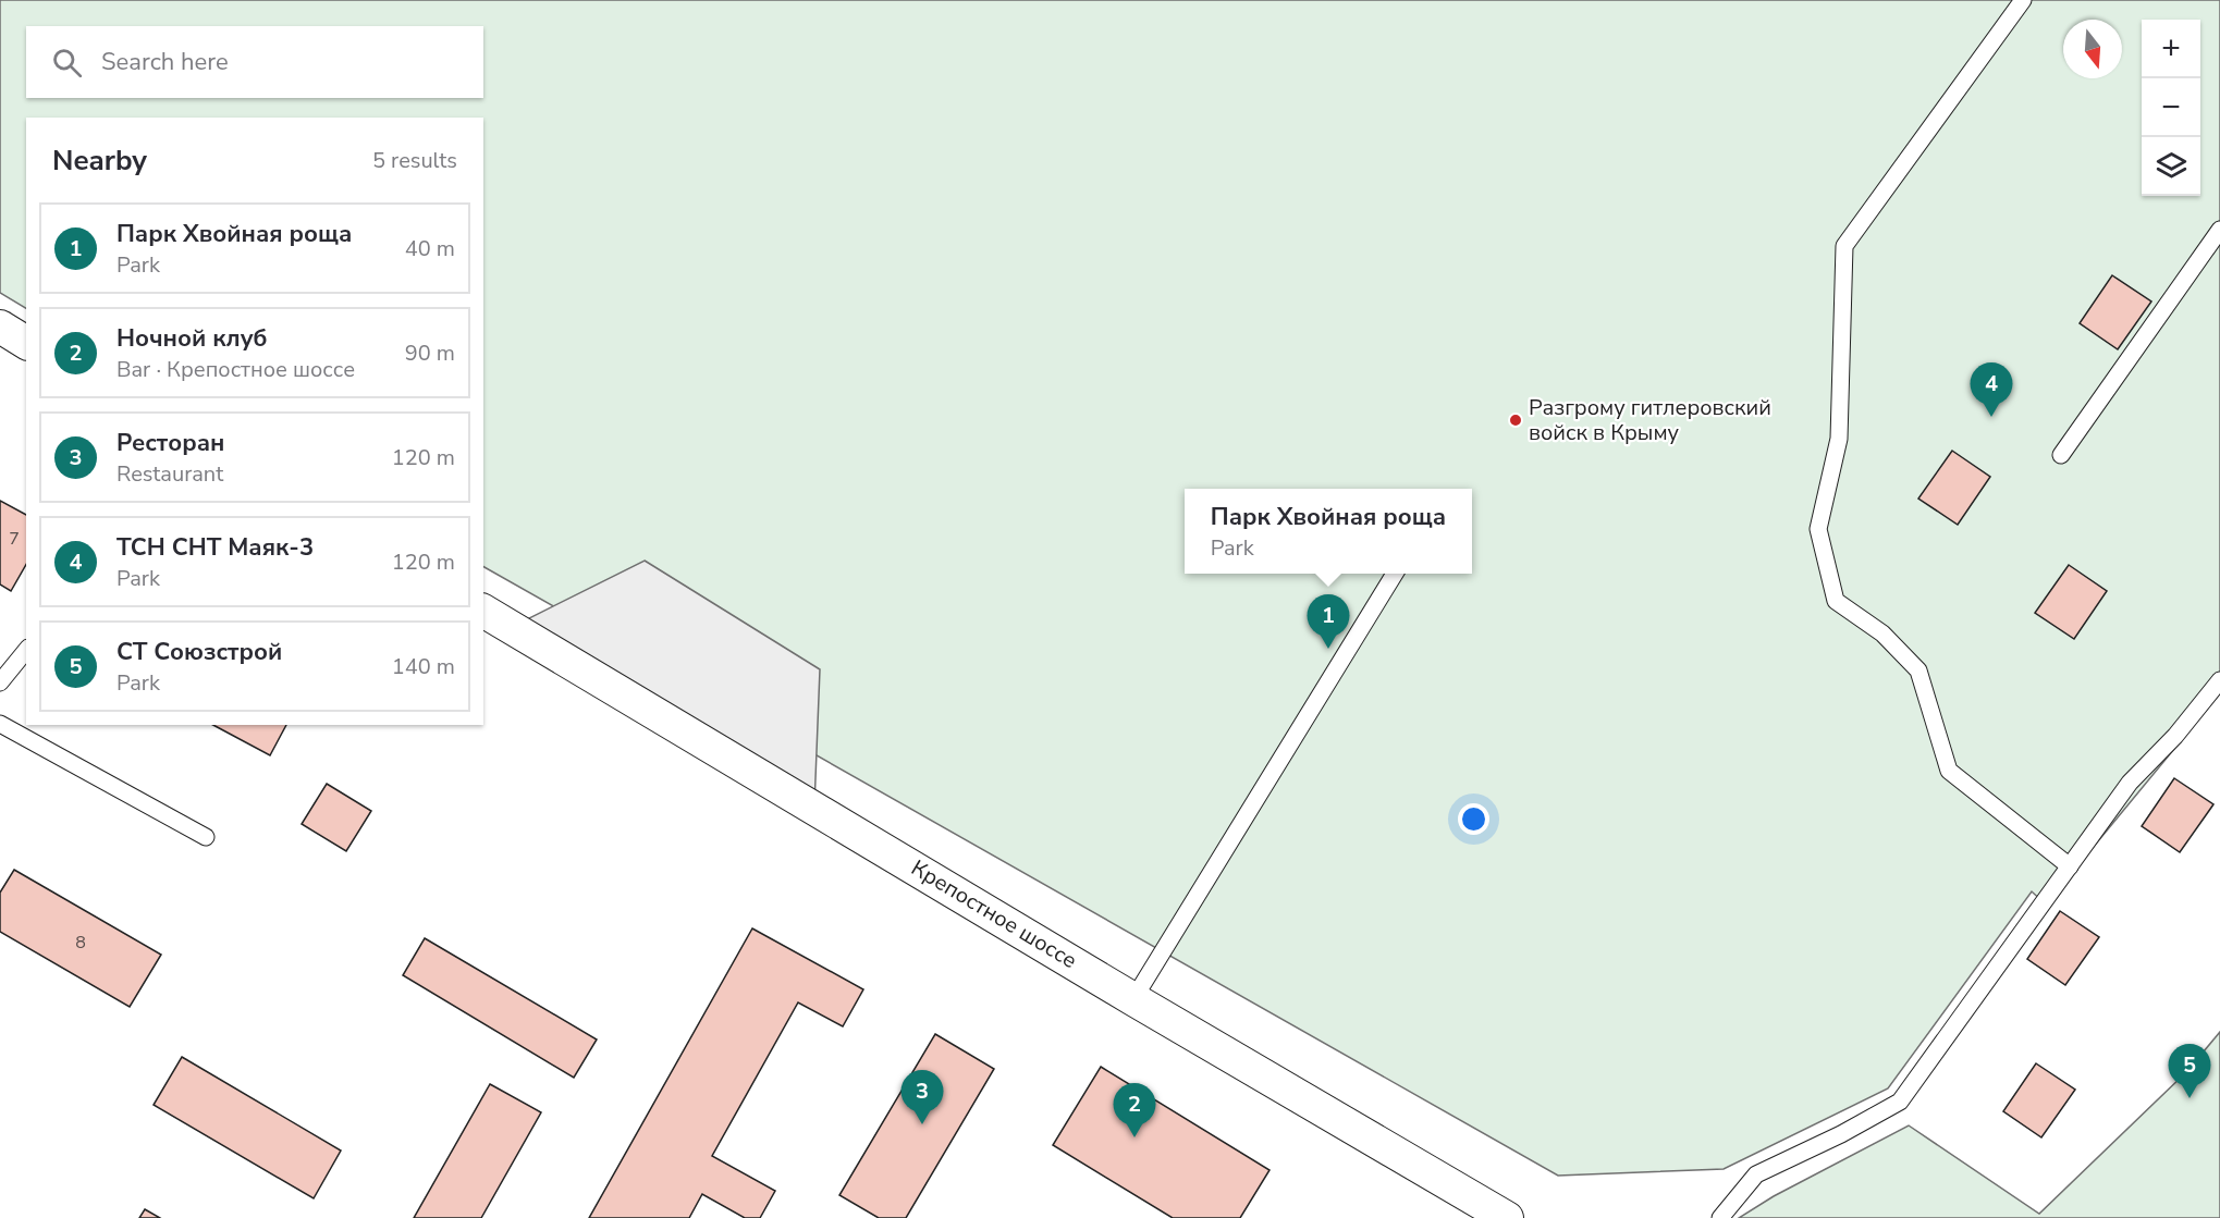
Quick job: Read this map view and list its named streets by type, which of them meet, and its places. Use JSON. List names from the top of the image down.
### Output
{
  "streets": {
    "street": ["Крепостное шоссе"]
  },
  "places": ["Разгрому гитлеровский войск в Крыму"],
  "house_numbers": ["7", "8"],
  "north": "bottom",
  "page": {
    "map_buttons": ["+", "−"],
    "search": "Search here",
    "heading": ["Nearby", "5 results"],
    "list": [
      {
        "mark": "1",
        "name": "Парк Хвойная роща",
        "note": "Park",
        "value": "40 m"
      },
      {
        "mark": "2",
        "name": "Ночной клуб",
        "note": "Bar · Крепостное шоссе",
        "value": "90 m"
      },
      {
        "mark": "3",
        "name": "Ресторан",
        "note": "Restaurant",
        "value": "120 m"
      },
      {
        "mark": "4",
        "name": "ТСН СНТ Маяк-3",
        "note": "Park",
        "value": "120 m"
      },
      {
        "mark": "5",
        "name": "СТ Союзстрой",
        "note": "Park",
        "value": "140 m"
      }
    ],
    "pins": [
      "4",
      "1",
      "5",
      "3",
      "2"
    ],
    "popup": ["Парк Хвойная роща", "Park"]
  }
}
